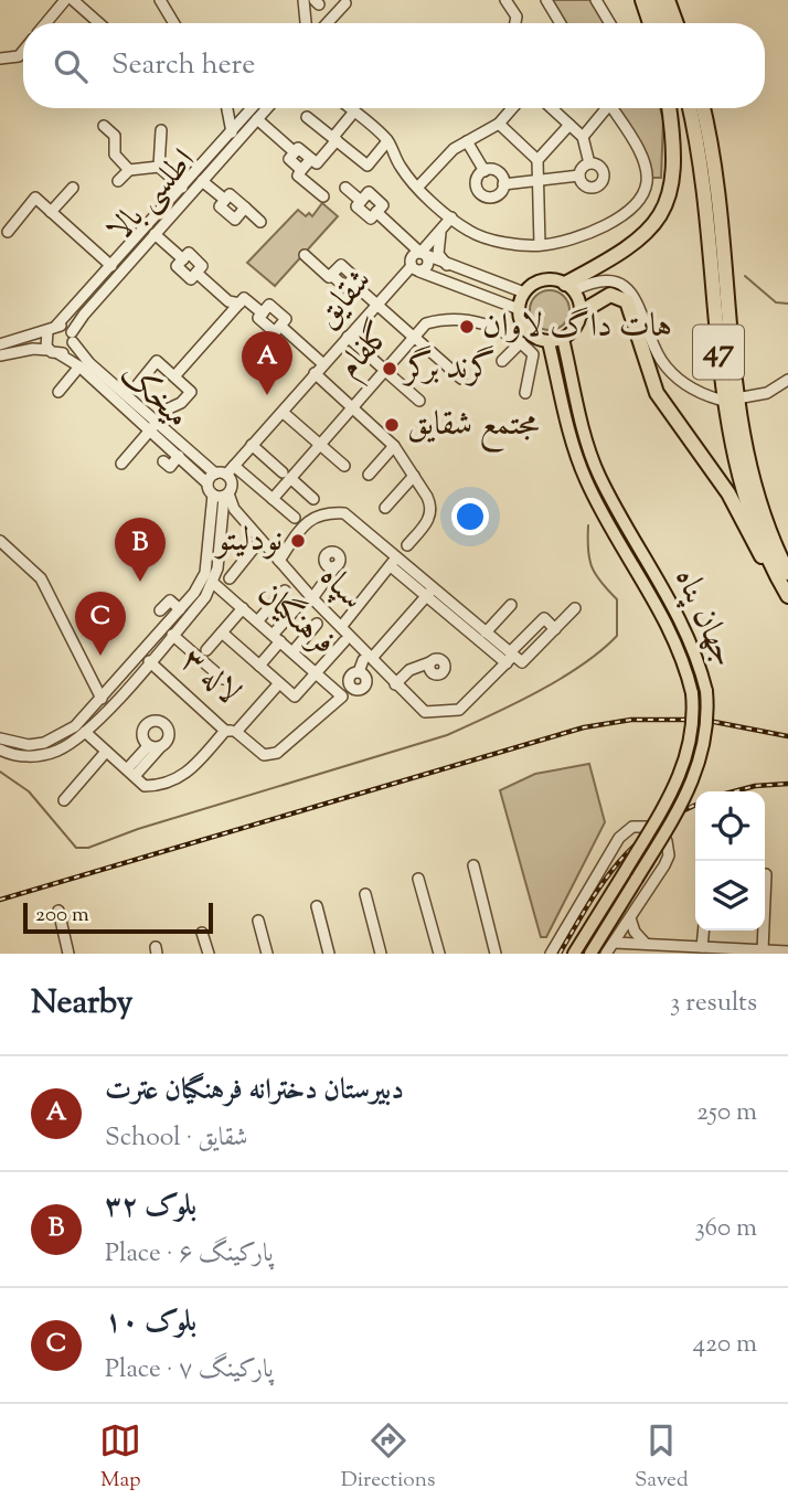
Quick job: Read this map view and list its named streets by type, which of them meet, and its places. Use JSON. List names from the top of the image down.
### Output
{
  "streets": {
    "highway": ["47"],
    "main road": ["جهان پناه"],
    "street": [
      "اطلسی بالا",
      "شقایق",
      "گلفام",
      "میخک",
      "سپاه",
      "فرهنگیان",
      "لاله ۳"
    ]
  },
  "crossings": [
    ["اطلسی بالا", "میخک"],
    ["شقایق", "میخک"],
    ["شقایق", "سپاه"],
    ["میخک", "سپاه"],
    ["سپاه", "لاله ۳"],
    ["فرهنگیان", "لاله ۳"]
  ],
  "places": [
    "هات داگ لاوان",
    "گرند برگر",
    "مجتمع شقایق",
    "نودلیتو"
  ],
  "scale_bar": "200 m",
  "page": {
    "search": "Search here",
    "pins": ["A", "B", "C"],
    "scale": "200 m",
    "heading": ["Nearby", "3 results"],
    "list": [
      {
        "mark": "A",
        "name": "دبیرستان دخترانه فرهنگیان عترت",
        "note": "School · شقایق",
        "value": "250 m"
      },
      {
        "mark": "B",
        "name": "بلوک ۳۲",
        "note": "Place · پارکینگ ۶",
        "value": "360 m"
      },
      {
        "mark": "C",
        "name": "بلوک ۱۰",
        "note": "Place · پارکینگ ۷",
        "value": "420 m"
      }
    ],
    "nav": ["Map", "Directions", "Saved"]
  }
}
